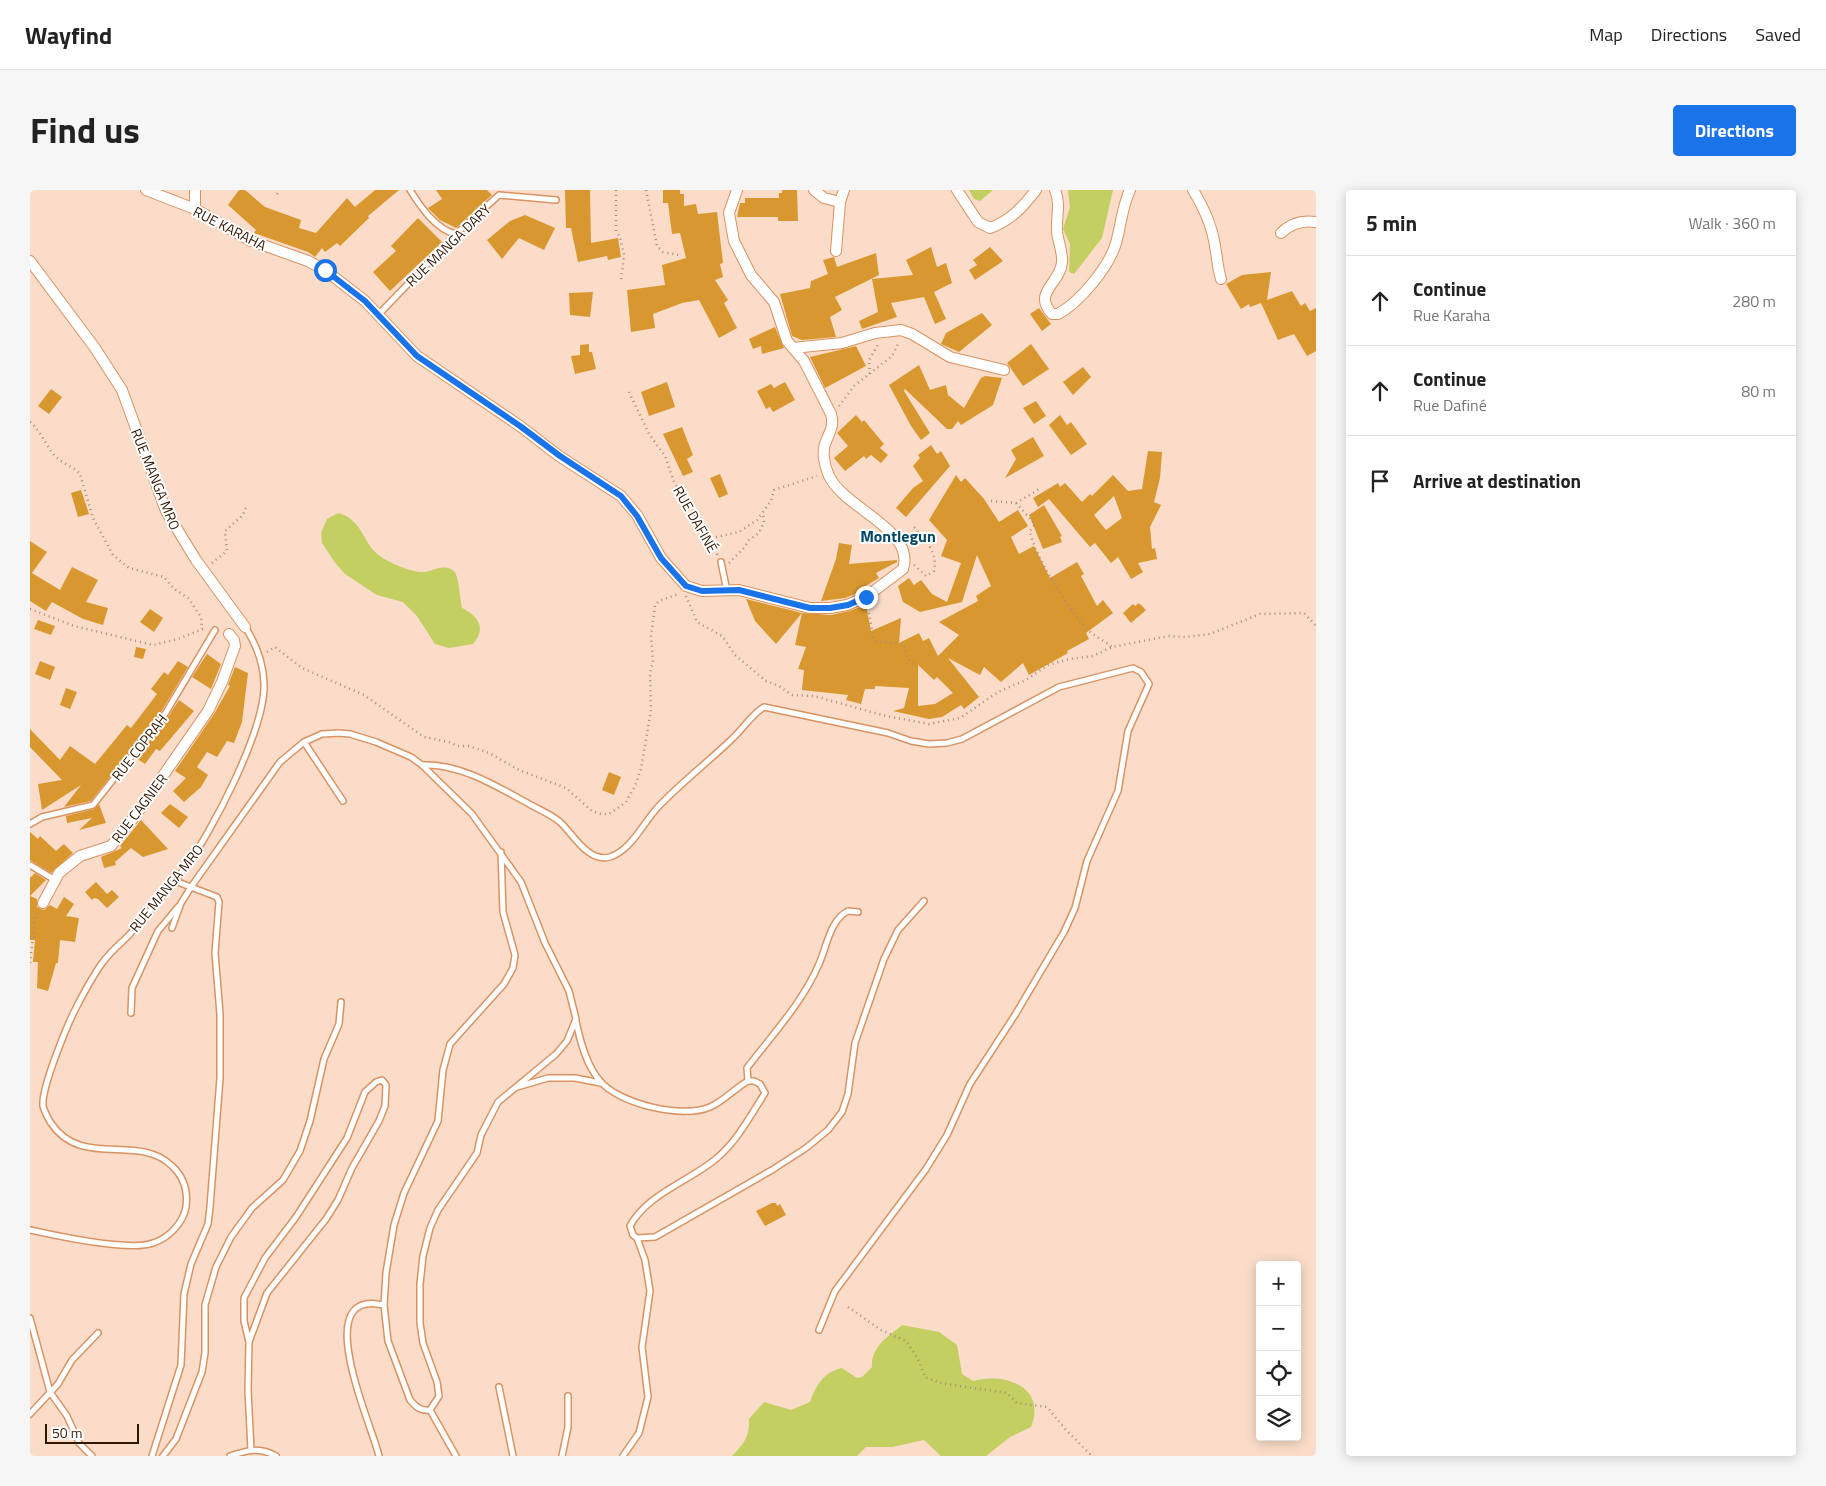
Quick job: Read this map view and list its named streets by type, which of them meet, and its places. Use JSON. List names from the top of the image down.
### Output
{
  "streets": {
    "street": ["RUE KARAHA", "RUE MANGA MRO", "RUE CAGNIER"],
    "lane": ["RUE MANGA DARY", "RUE DAFINÉ", "RUE COPRAH"]
  },
  "crossings": [
    ["RUE KARAHA", "RUE MANGA DARY"],
    ["RUE KARAHA", "RUE DAFINÉ"]
  ],
  "districts": ["Montlegun"],
  "scale_bar": "50 m",
  "page": {
    "header": "Wayfind",
    "nav": ["Map", "Directions", "Saved"],
    "title": "Find us",
    "buttons": "Directions",
    "heading": ["5 min", "Walk · 360 m"],
    "list": [
      ["Continue", "Rue Karaha", "280 m"],
      ["Continue", "Rue Dafiné", "80 m"],
      "Arrive at destination"
    ],
    "map_buttons": ["+", "−"],
    "scale": "50 m"
  }
}
